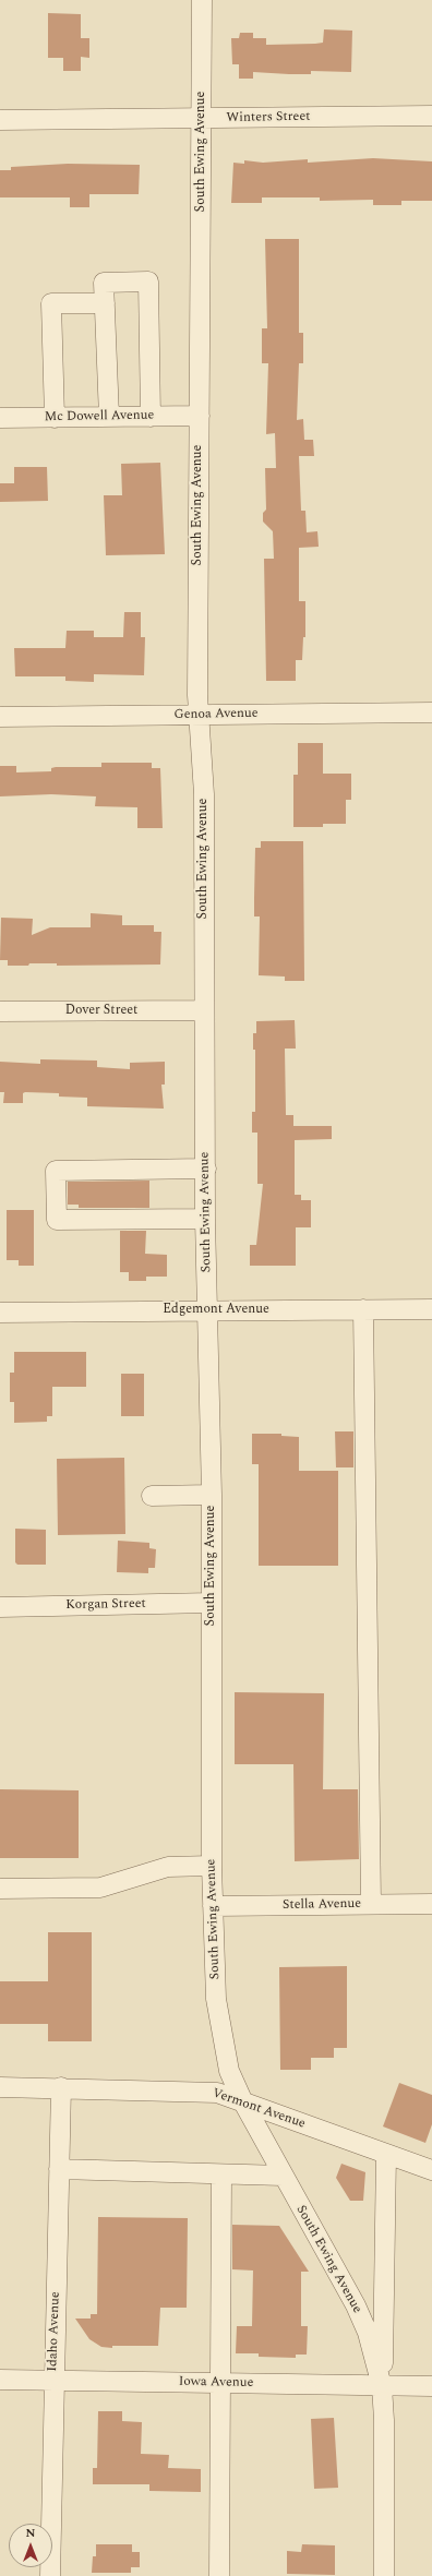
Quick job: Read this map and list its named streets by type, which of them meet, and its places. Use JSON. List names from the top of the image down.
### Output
{
  "streets": {
    "street": [
      "Winters Street",
      "South Ewing Avenue",
      "Mc Dowell Avenue",
      "Genoa Avenue",
      "Dover Street",
      "Edgemont Avenue",
      "Korgan Street",
      "Stella Avenue",
      "Vermont Avenue",
      "Idaho Avenue",
      "Iowa Avenue"
    ]
  },
  "crossings": [
    ["Winters Street", "South Ewing Avenue"],
    ["South Ewing Avenue", "Mc Dowell Avenue"],
    ["South Ewing Avenue", "Genoa Avenue"],
    ["South Ewing Avenue", "Dover Street"],
    ["South Ewing Avenue", "Edgemont Avenue"],
    ["South Ewing Avenue", "Korgan Street"],
    ["South Ewing Avenue", "Stella Avenue"],
    ["South Ewing Avenue", "Vermont Avenue"],
    ["South Ewing Avenue", "Iowa Avenue"],
    ["Vermont Avenue", "Idaho Avenue"],
    ["Idaho Avenue", "Iowa Avenue"]
  ],
  "north": "top"
}
